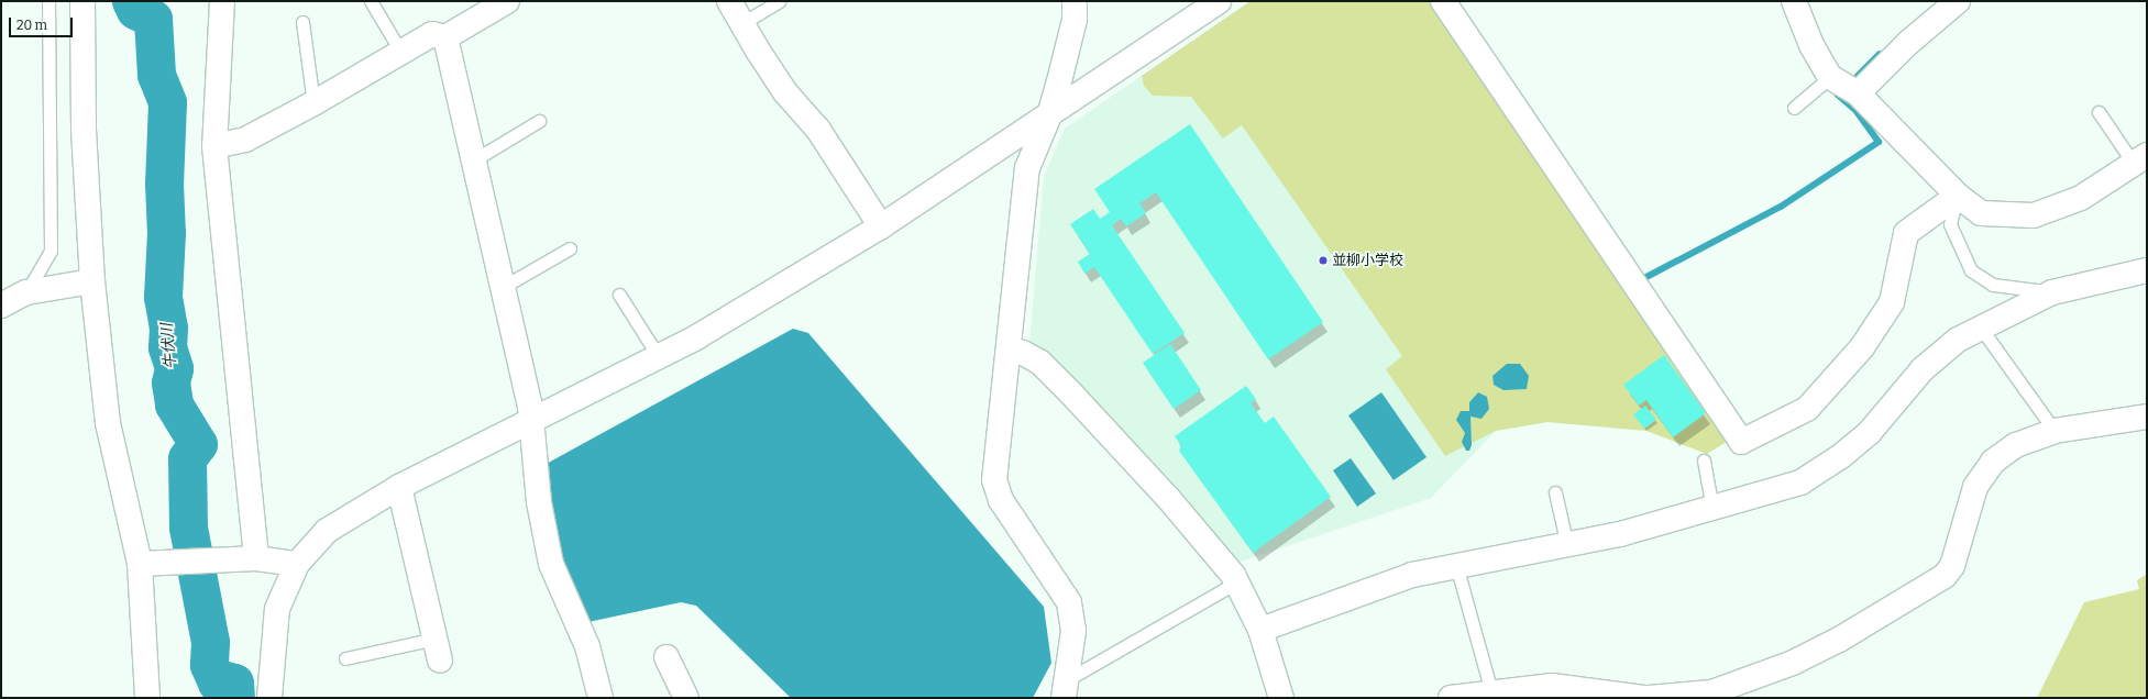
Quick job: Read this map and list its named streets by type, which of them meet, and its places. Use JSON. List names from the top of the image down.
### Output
{
  "water": ["牛伏川"],
  "places": ["並柳小学校"],
  "scale_bar": "20 m"
}
